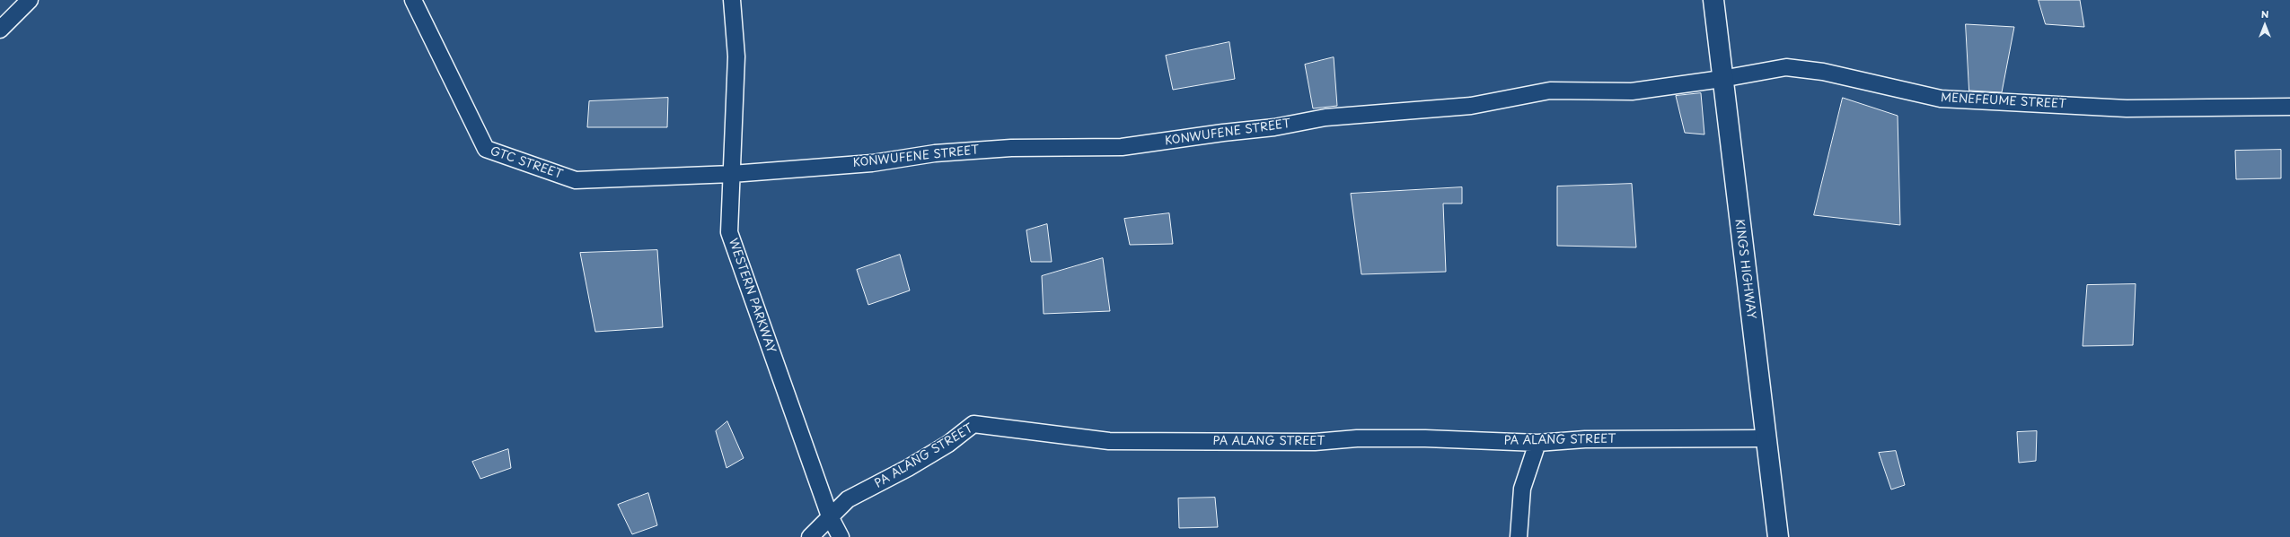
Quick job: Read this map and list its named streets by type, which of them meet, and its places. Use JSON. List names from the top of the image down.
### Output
{
  "streets": {
    "street": [
      "MENEFEUME STREET",
      "KONWUFENE STREET",
      "GTC STREET",
      "KINGS HIGHWAY",
      "WESTERN PARKWAY",
      "PA ALANG STREET"
    ]
  },
  "crossings": [
    ["MENEFEUME STREET", "KONWUFENE STREET"],
    ["MENEFEUME STREET", "KINGS HIGHWAY"],
    ["KONWUFENE STREET", "GTC STREET"],
    ["KONWUFENE STREET", "KINGS HIGHWAY"],
    ["KONWUFENE STREET", "WESTERN PARKWAY"],
    ["GTC STREET", "WESTERN PARKWAY"],
    ["KINGS HIGHWAY", "PA ALANG STREET"],
    ["WESTERN PARKWAY", "PA ALANG STREET"]
  ],
  "north": "top"
}
